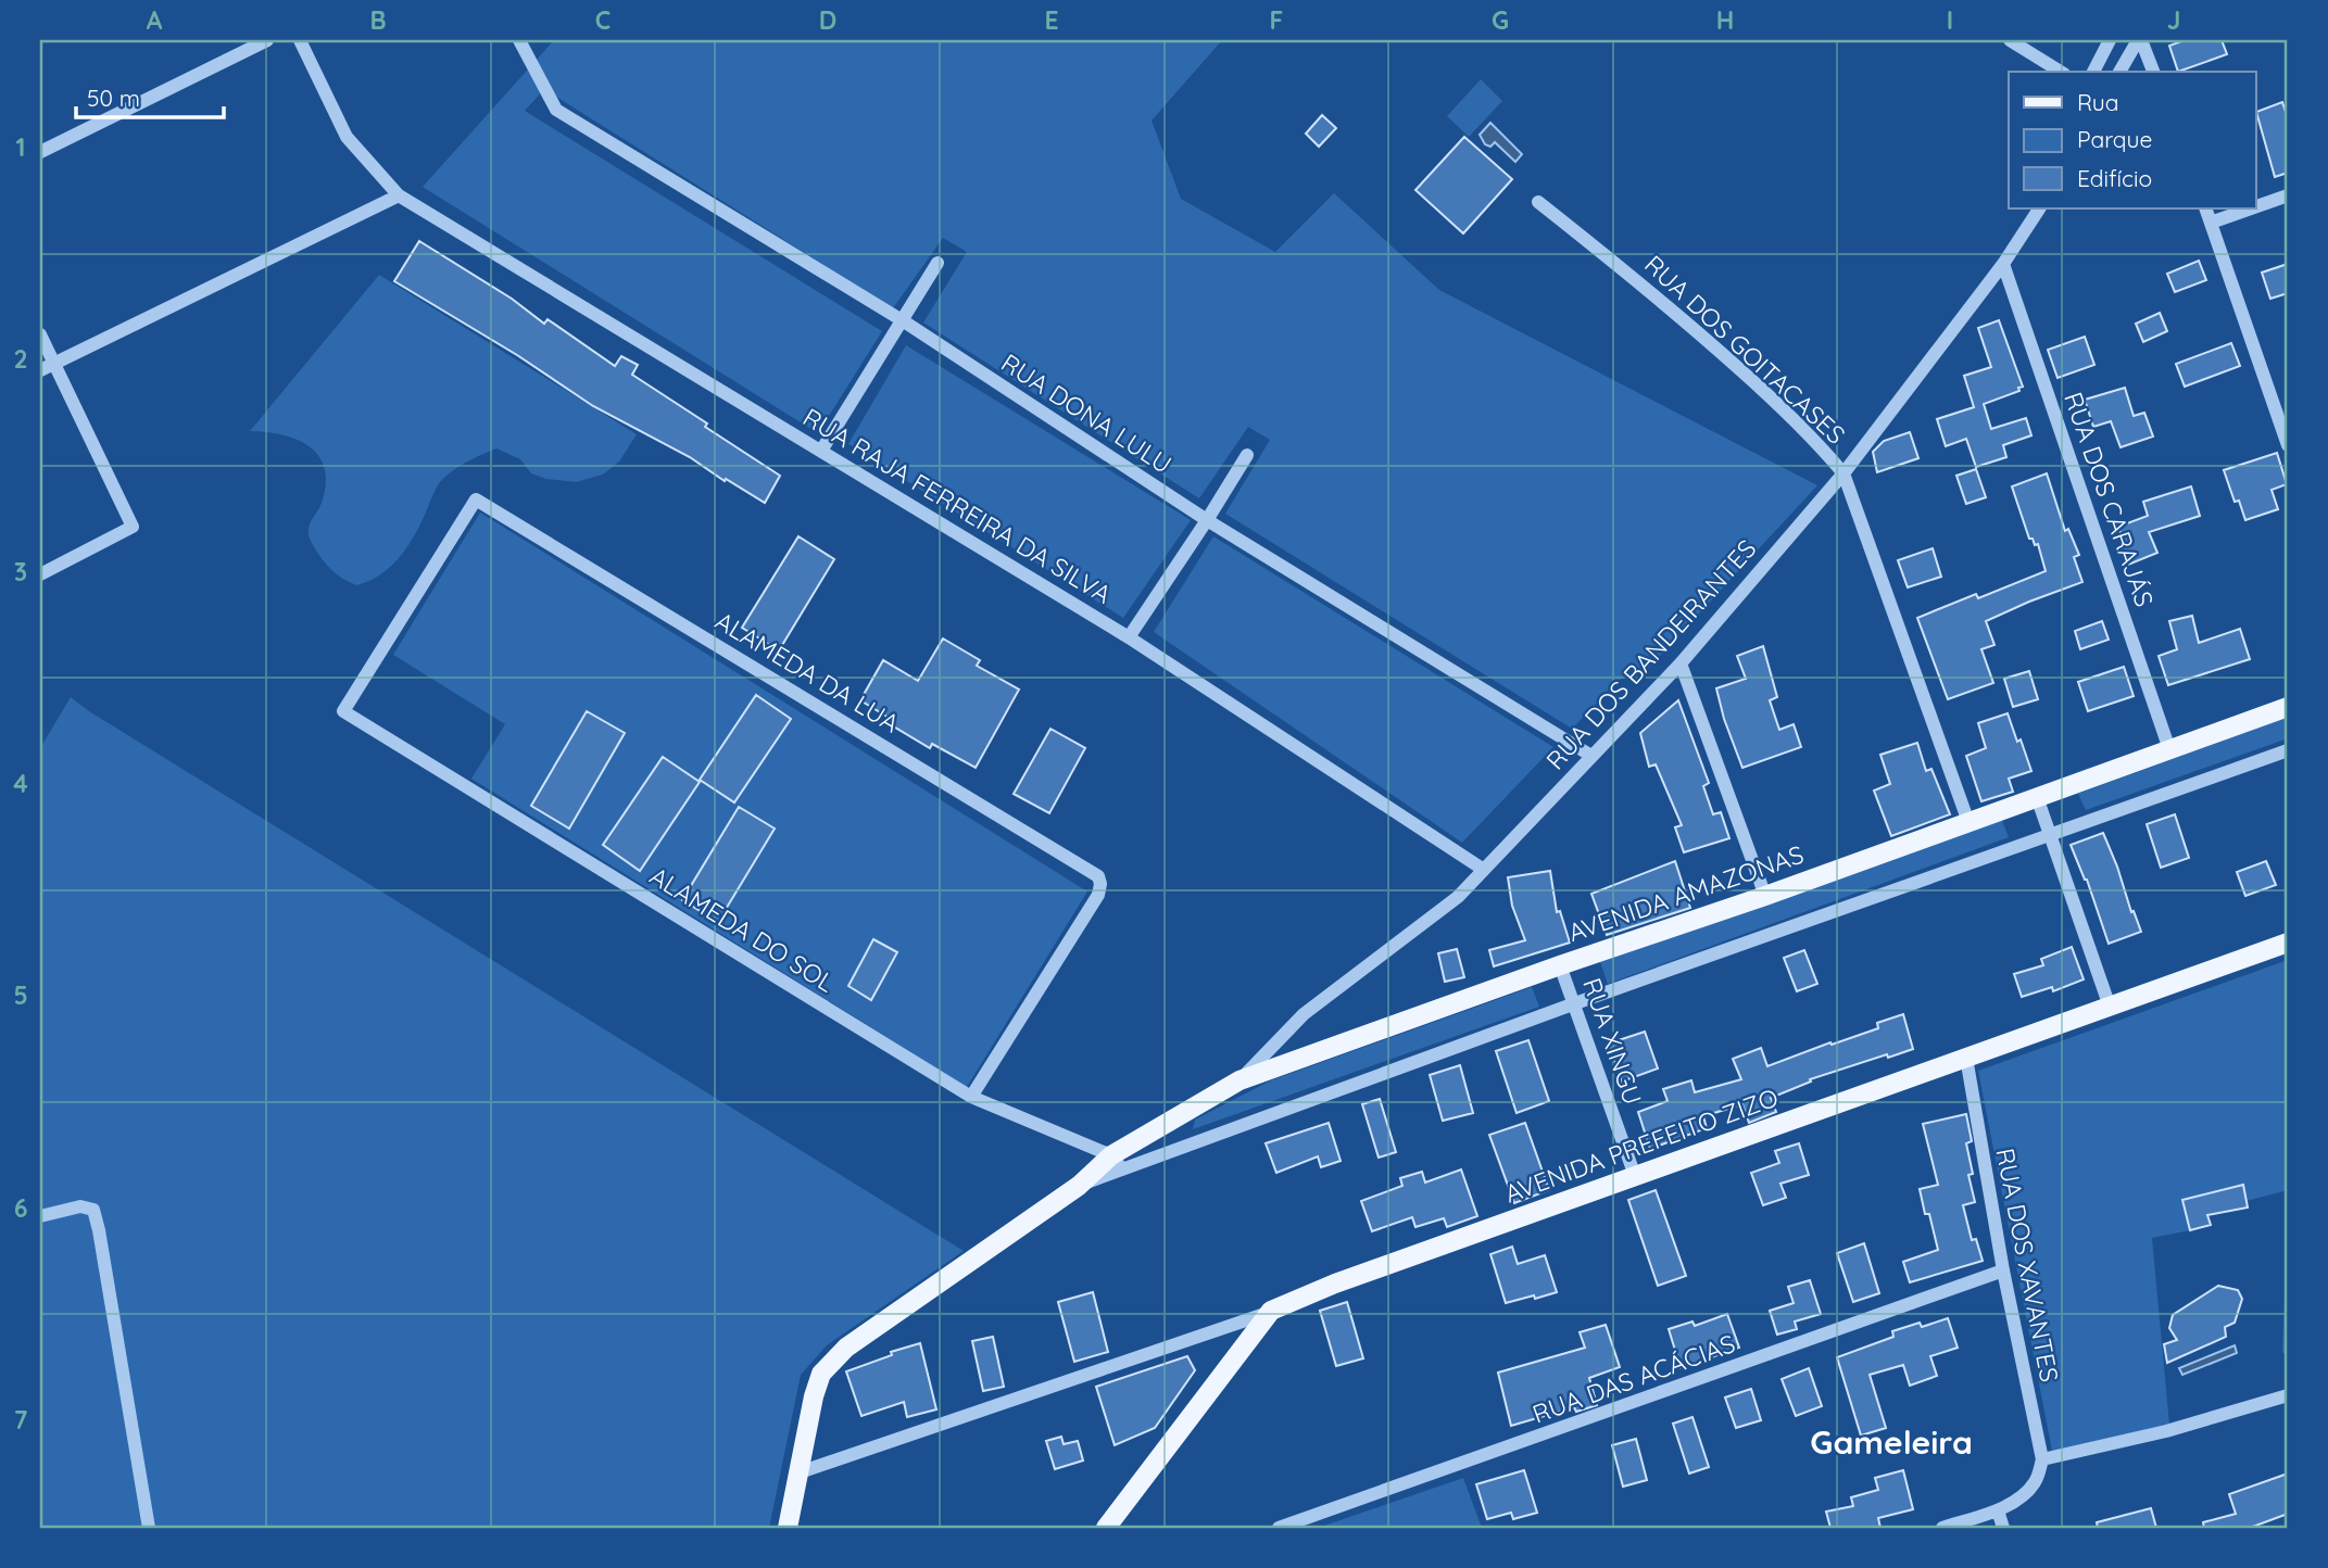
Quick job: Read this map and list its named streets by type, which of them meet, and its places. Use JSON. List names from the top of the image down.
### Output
{
  "streets": {
    "main road": ["AVENIDA AMAZONAS", "AVENIDA PREFEITO ZIZO"],
    "street": [
      "RUA DOS GOITACASES",
      "RUA DONA LULU",
      "RUA DOS CARAJÁS",
      "RUA RAJA FERREIRA DA SILVA",
      "RUA DOS BANDEIRANTES",
      "ALAMEDA DA LUA",
      "ALAMEDA DO SOL",
      "RUA XINGU",
      "RUA DOS XAVANTES",
      "RUA DAS ACÁCIAS"
    ]
  },
  "crossings": [
    ["RUA DOS GOITACASES", "RUA DOS BANDEIRANTES"],
    ["RUA DOS GOITACASES", "AVENIDA AMAZONAS"],
    ["RUA DONA LULU", "RUA DOS BANDEIRANTES"],
    ["RUA DOS CARAJÁS", "RUA DOS BANDEIRANTES"],
    ["RUA DOS CARAJÁS", "AVENIDA AMAZONAS"],
    ["RUA RAJA FERREIRA DA SILVA", "RUA DOS BANDEIRANTES"],
    ["RUA DOS BANDEIRANTES", "AVENIDA AMAZONAS"],
    ["ALAMEDA DA LUA", "ALAMEDA DO SOL"],
    ["AVENIDA AMAZONAS", "ALAMEDA DO SOL"],
    ["AVENIDA AMAZONAS", "RUA XINGU"],
    ["RUA XINGU", "AVENIDA PREFEITO ZIZO"],
    ["AVENIDA PREFEITO ZIZO", "RUA DOS XAVANTES"],
    ["RUA DOS XAVANTES", "RUA DAS ACÁCIAS"]
  ],
  "districts": ["Gameleira"],
  "legend": ["Rua", "Parque", "Edifício"],
  "scale_bar": "50 m",
  "grid": {
    "columns": [
      "A",
      "B",
      "C",
      "D",
      "E",
      "F",
      "G",
      "H",
      "I",
      "J"
    ],
    "rows": [
      "1",
      "2",
      "3",
      "4",
      "5",
      "6",
      "7"
    ]
  }
}
